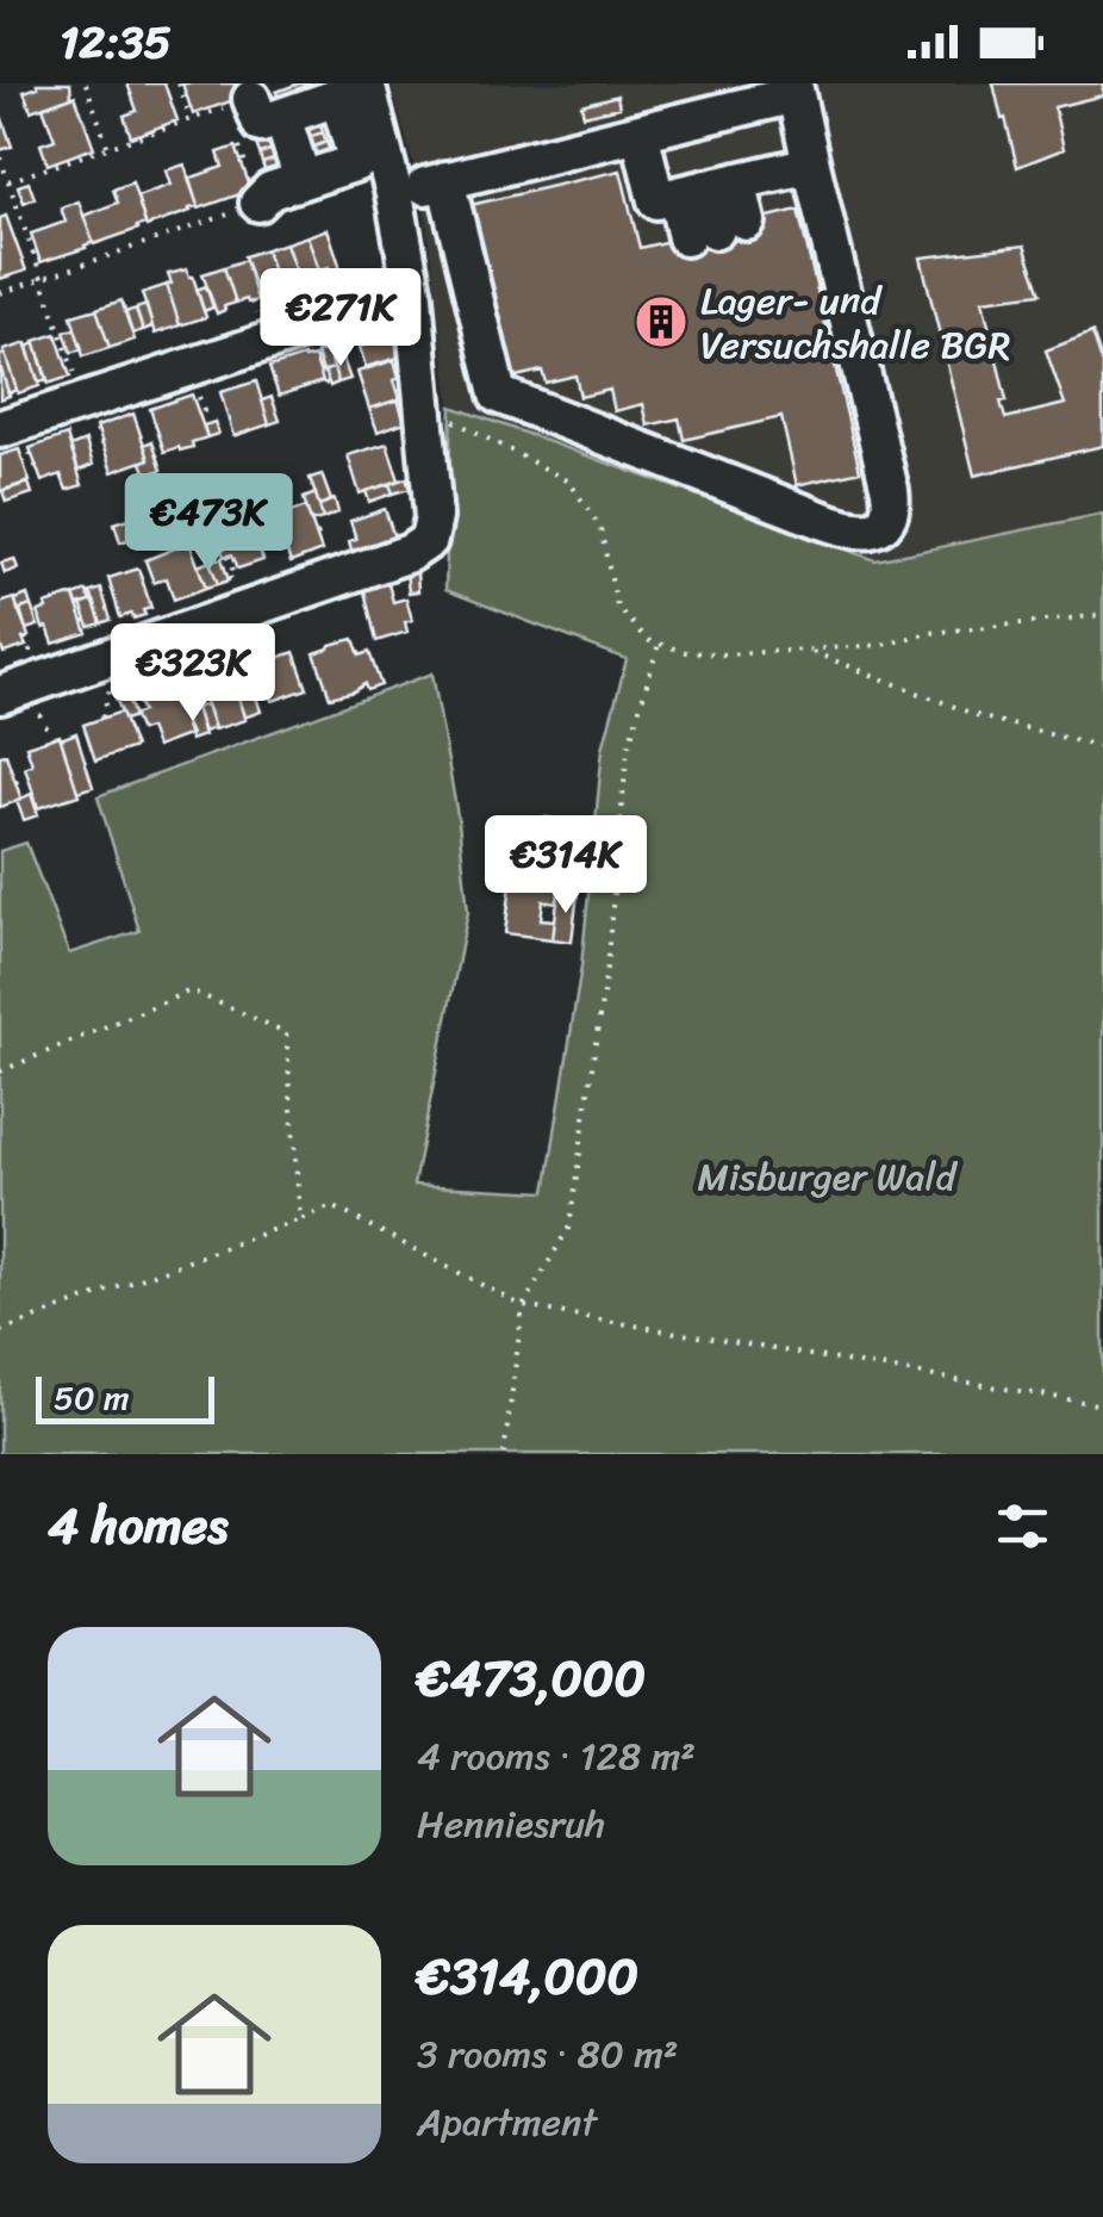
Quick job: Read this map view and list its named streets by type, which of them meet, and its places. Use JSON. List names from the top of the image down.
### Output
{
  "parks": ["Misburger Wald"],
  "places": {
    "building": ["Lager- und Versuchshalle BGR"]
  },
  "scale_bar": "50 m",
  "page": {
    "status": "12:35",
    "price": [
      "€271K",
      "€473K",
      "€323K",
      "€314K"
    ],
    "scale": "50 m",
    "heading": "4 homes",
    "list": [
      {
        "name": "€473,000",
        "note": "4 rooms · 128 m² · Henniesruh"
      },
      {
        "name": "€314,000",
        "note": "3 rooms · 80 m² · Apartment"
      }
    ]
  }
}
